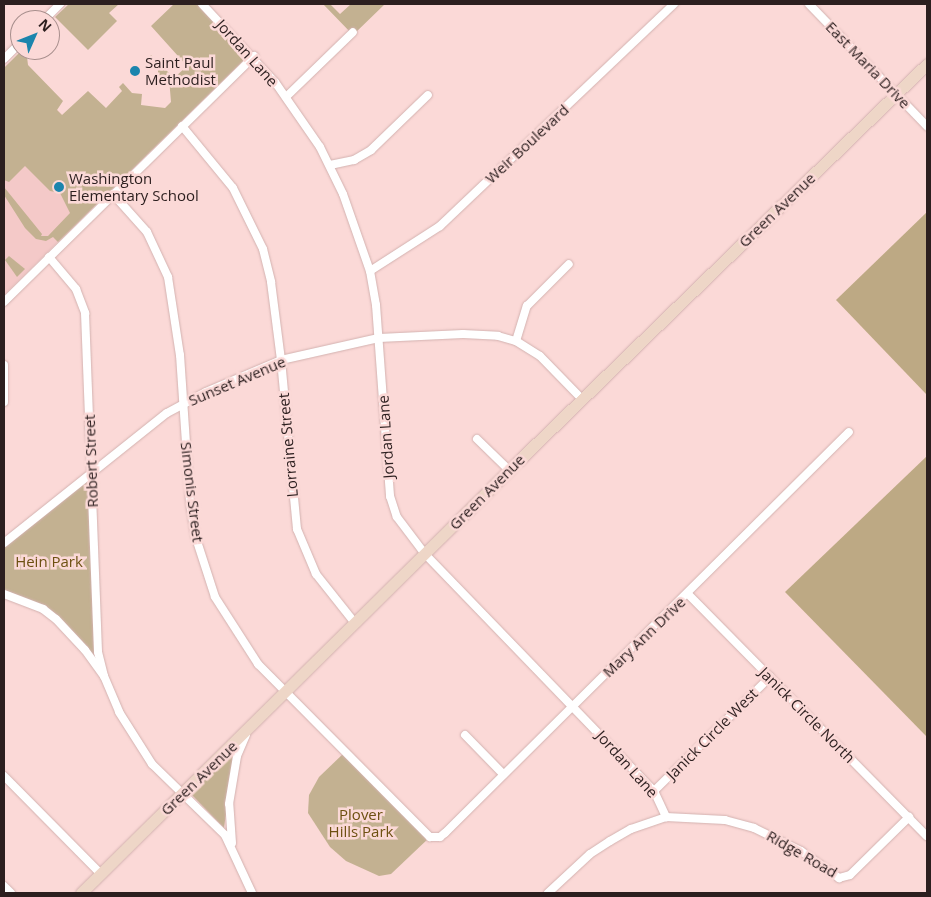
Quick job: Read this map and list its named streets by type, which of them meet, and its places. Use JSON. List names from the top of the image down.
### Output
{
  "streets": {
    "street": [
      "Jordan Lane",
      "East Maria Drive",
      "Weir Boulevard",
      "Green Avenue",
      "Sunset Avenue",
      "Lorraine Street",
      "Robert Street",
      "Simonis Street",
      "Mary Ann Drive",
      "Janick Circle North",
      "Janick Circle West",
      "Ridge Road"
    ]
  },
  "crossings": [
    ["Jordan Lane", "Weir Boulevard"],
    ["Jordan Lane", "Green Avenue"],
    ["Jordan Lane", "Sunset Avenue"],
    ["Jordan Lane", "Mary Ann Drive"],
    ["Jordan Lane", "Janick Circle West"],
    ["Jordan Lane", "Ridge Road"],
    ["East Maria Drive", "Green Avenue"],
    ["Green Avenue", "Sunset Avenue"],
    ["Green Avenue", "Lorraine Street"],
    ["Green Avenue", "Robert Street"],
    ["Green Avenue", "Simonis Street"],
    ["Sunset Avenue", "Lorraine Street"],
    ["Sunset Avenue", "Robert Street"],
    ["Sunset Avenue", "Simonis Street"],
    ["Simonis Street", "Mary Ann Drive"],
    ["Mary Ann Drive", "Janick Circle North"],
    ["Janick Circle North", "Janick Circle West"],
    ["Janick Circle North", "Ridge Road"]
  ],
  "parks": ["Hein Park", "Plover Hills Park"],
  "places": ["Saint Paul Methodist", "Washington Elementary School"],
  "north": "top right"
}
